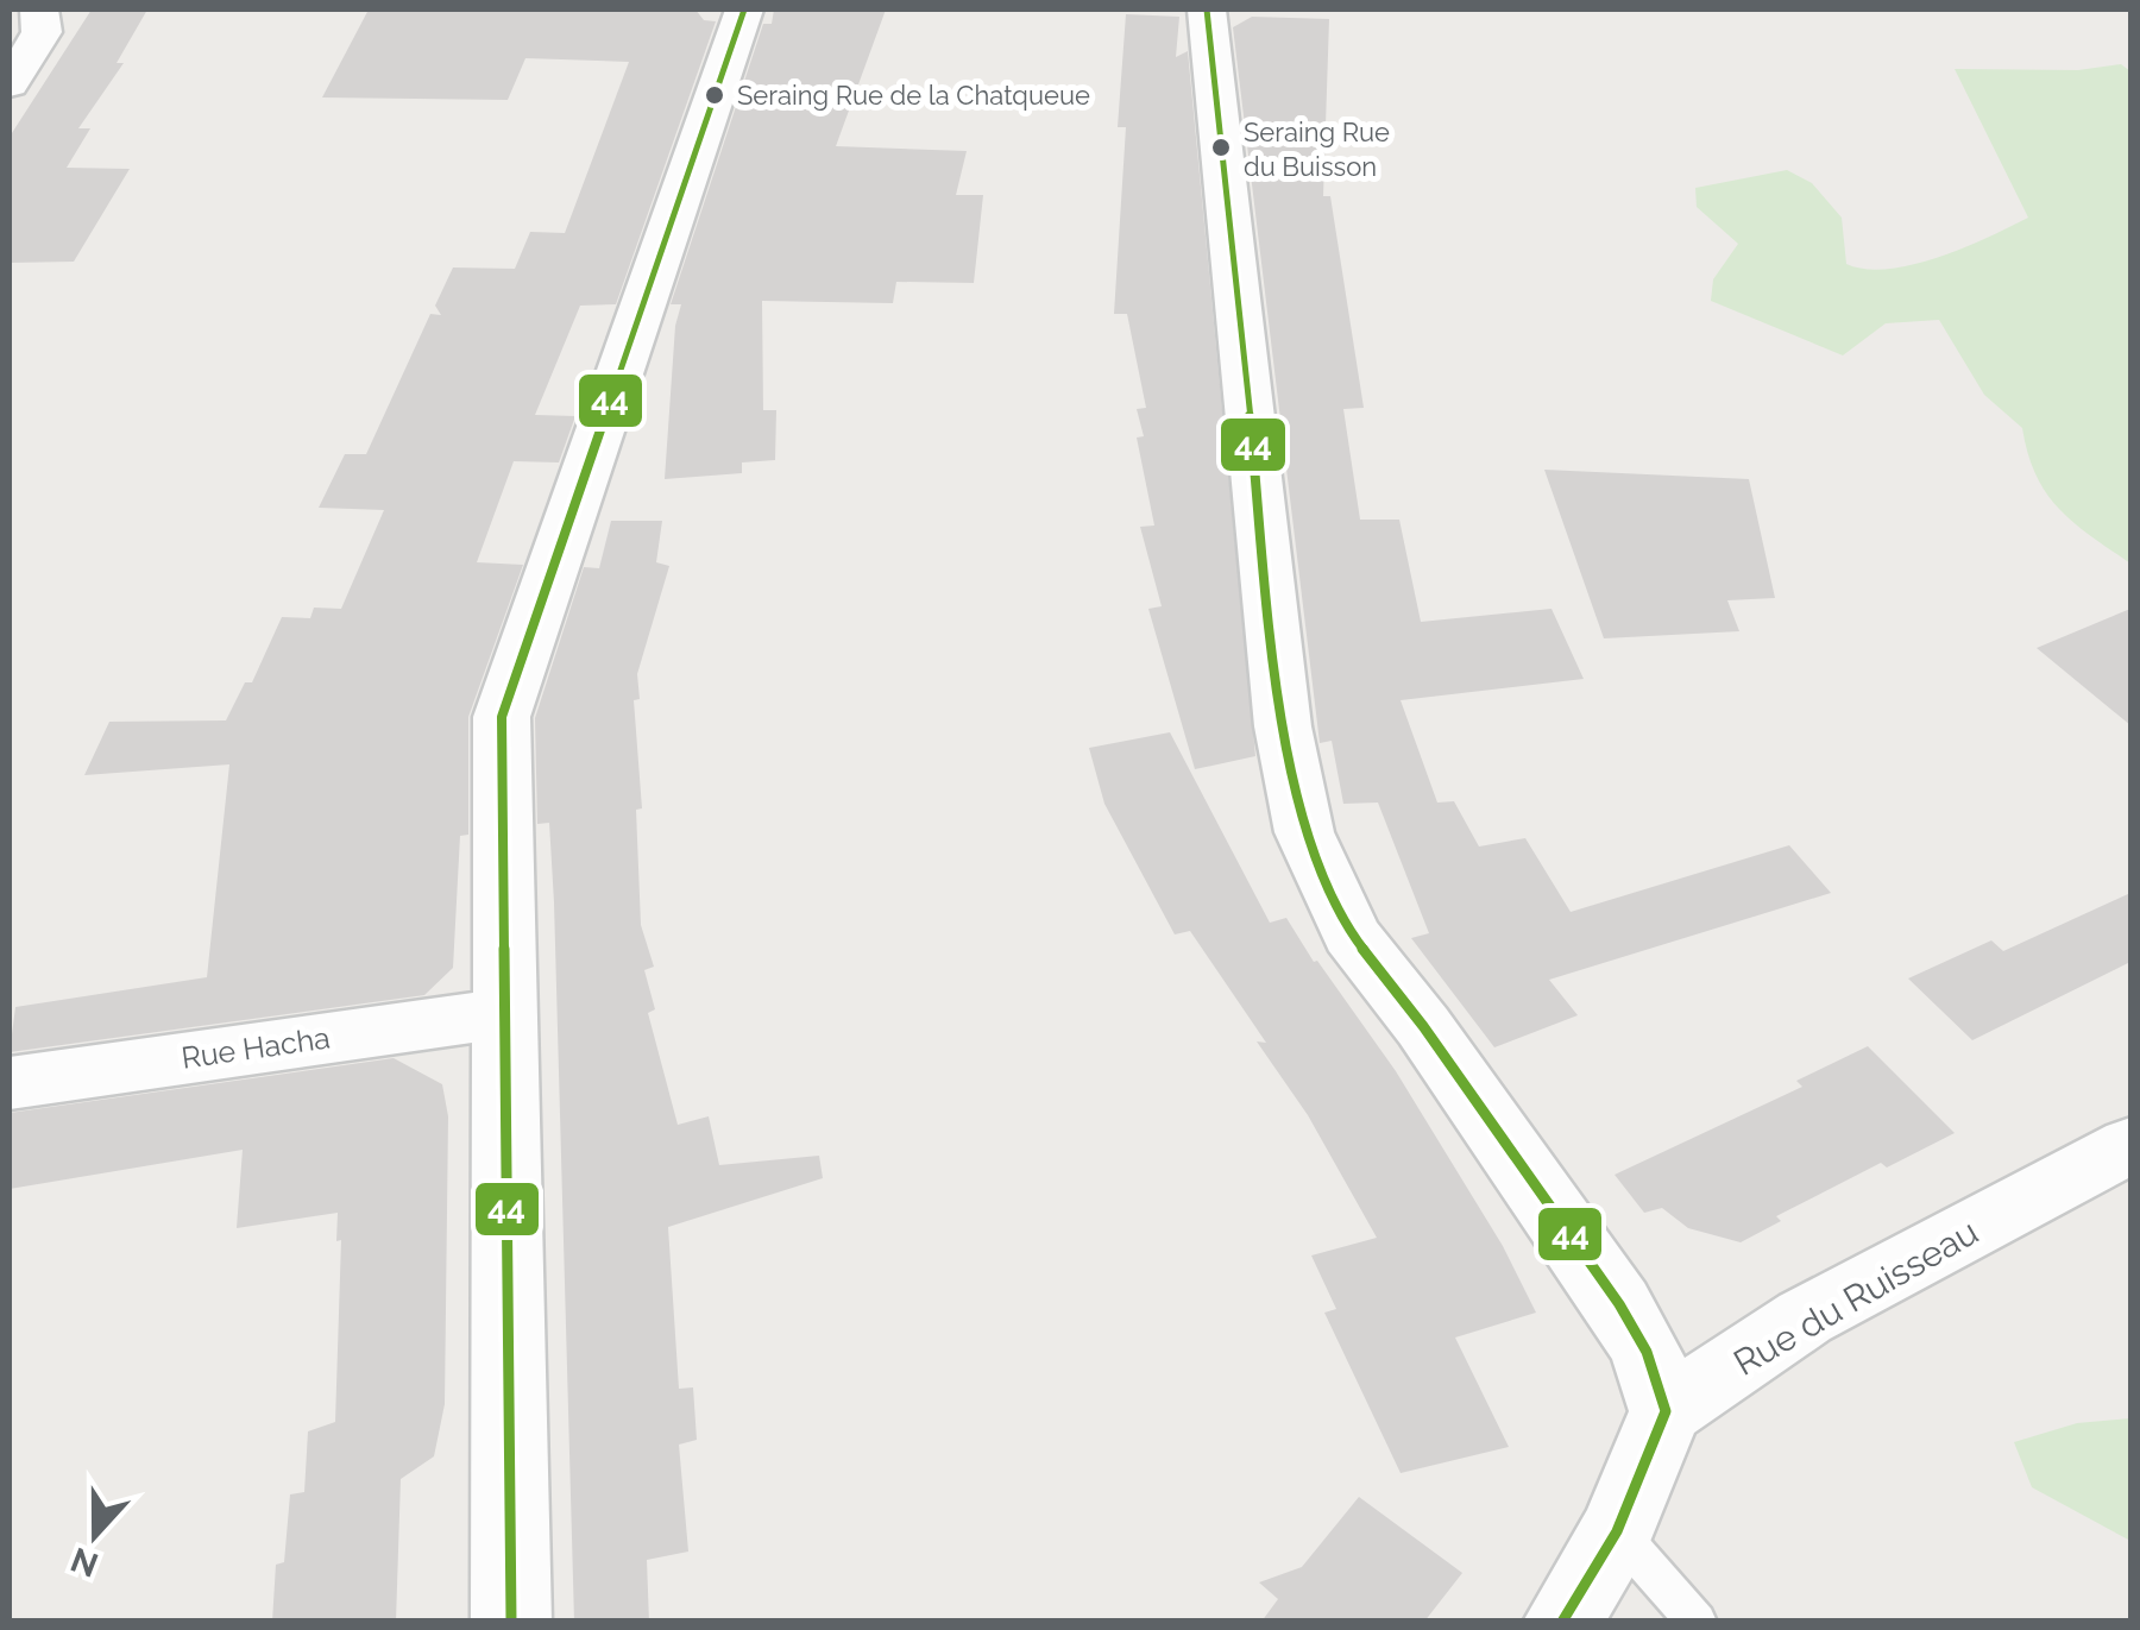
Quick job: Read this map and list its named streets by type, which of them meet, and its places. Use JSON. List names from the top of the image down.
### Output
{
  "streets": {
    "street": ["Rue Hacha", "Rue du Ruisseau"]
  },
  "places": ["Seraing Rue de la Chatqueue", "Seraing Rue du Buisson"],
  "lines": ["transit line 44"],
  "north": "bottom"
}
